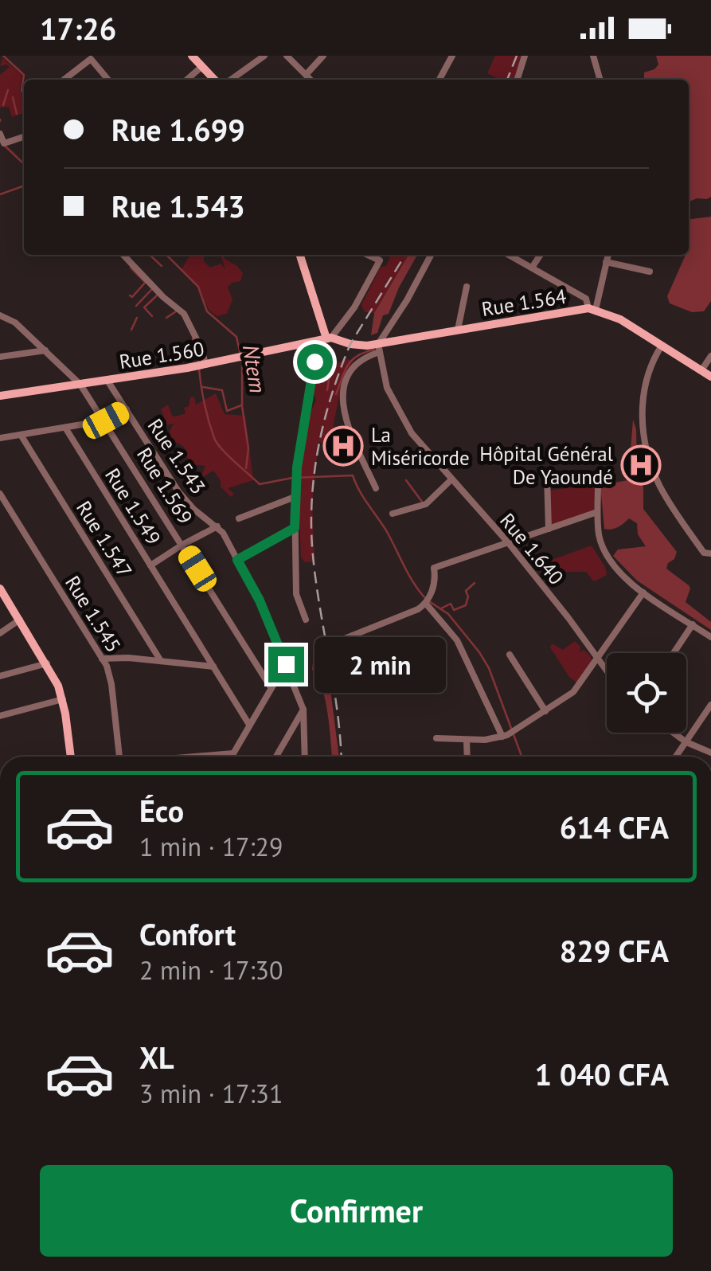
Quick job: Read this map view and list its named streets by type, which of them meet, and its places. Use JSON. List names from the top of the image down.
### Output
{
  "streets": {
    "main road": ["Rue 1.564", "Rue 1.560"],
    "street": [
      "Rue 1.543",
      "Rue 1.569",
      "Rue 1.549",
      "Rue 1.547",
      "Rue 1.640",
      "Rue 1.545"
    ]
  },
  "crossings": [
    ["Rue 1.564", "Rue 1.560"],
    ["Rue 1.564", "Rue 1.640"],
    ["Rue 1.560", "Rue 1.543"],
    ["Rue 1.560", "Rue 1.569"]
  ],
  "water": ["Ntem"],
  "places": {
    "hospital": ["La Miséricorde", "Hôpital Général De Yaoundé"]
  },
  "page": {
    "status": "17:26",
    "banner": ["Rue 1.699", "Rue 1.543"],
    "bubble": "2 min",
    "list": [
      {
        "name": "Éco",
        "note": "1 min · 17:29",
        "value": "614 CFA"
      },
      {
        "name": "Confort",
        "note": "2 min · 17:30",
        "value": "829 CFA"
      },
      {
        "name": "XL",
        "note": "3 min · 17:31",
        "value": "1 040 CFA"
      }
    ],
    "buttons": "Confirmer"
  }
}
